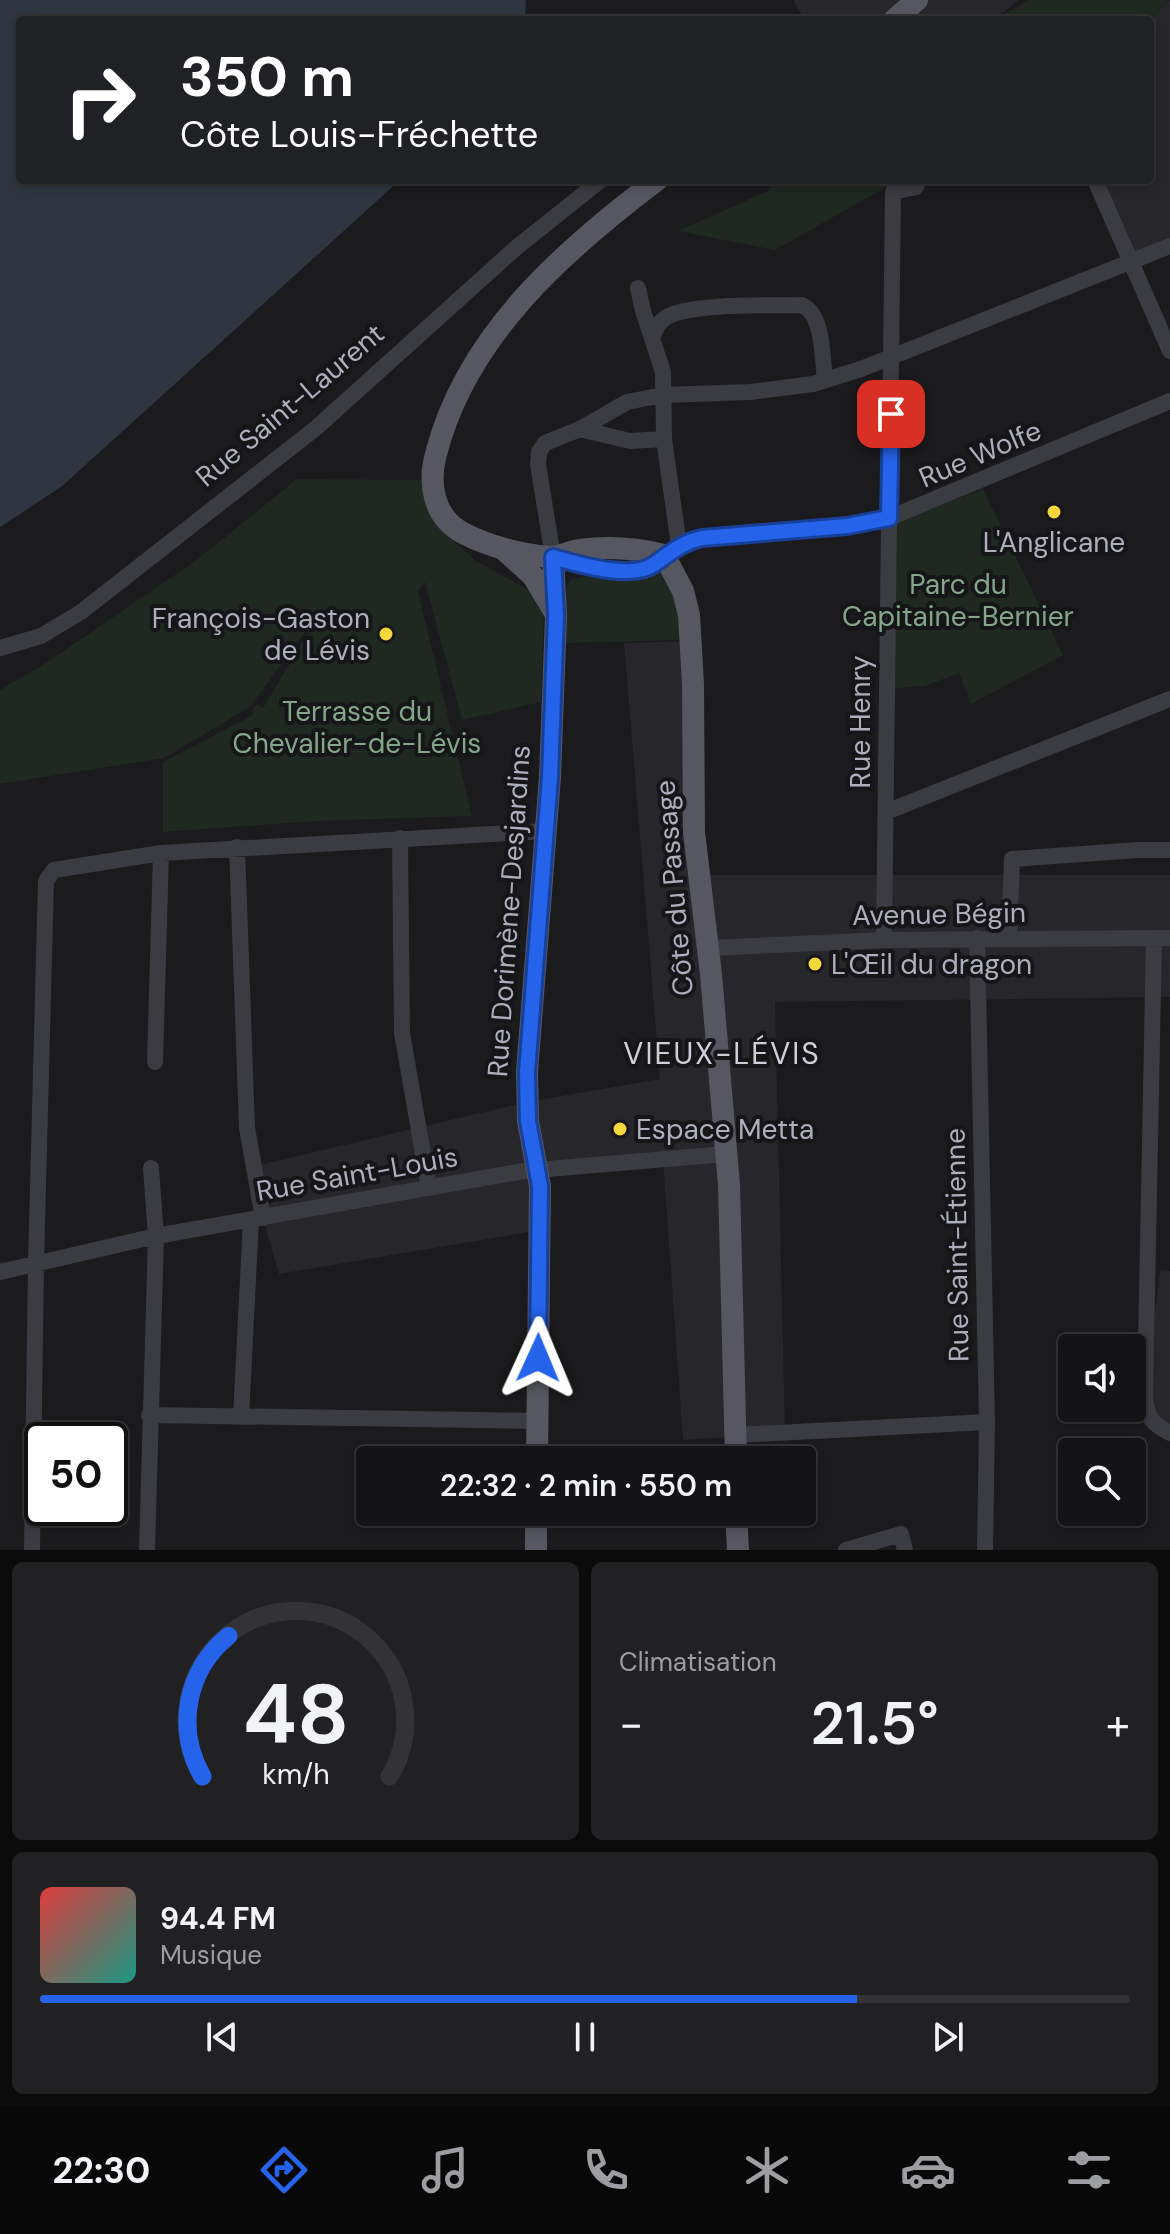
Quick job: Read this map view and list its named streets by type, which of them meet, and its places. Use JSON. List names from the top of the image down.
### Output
{
  "streets": {
    "main road": ["Côte du Passage", "Rue Dorimène-Desjardins"],
    "street": [
      "Rue Saint-Laurent",
      "Rue Wolfe",
      "Rue Henry",
      "Avenue Bégin",
      "Rue Saint-Louis",
      "Rue Saint-Étienne"
    ]
  },
  "crossings": [
    ["Rue Wolfe", "Rue Henry"],
    ["Rue Wolfe", "Côte du Passage"],
    ["Rue Henry", "Avenue Bégin"],
    ["Côte du Passage", "Avenue Bégin"],
    ["Côte du Passage", "Rue Saint-Louis"],
    ["Rue Dorimène-Desjardins", "Rue Saint-Louis"],
    ["Avenue Bégin", "Rue Saint-Étienne"]
  ],
  "districts": ["VIEUX-LÉVIS"],
  "parks": ["Parc du Capitaine-Bernier", "Terrasse du Chevalier-de-Lévis"],
  "places": [
    "L'Anglicane",
    "François-Gaston de Lévis",
    "L'Œil du dragon",
    "Espace Metta"
  ],
  "page": {
    "turn": ["350 m", "Côte Louis-Fréchette"],
    "limit": "50",
    "trip": "22:32 · 2 min · 550 m",
    "tile": "Climatisation",
    "heat": ["−", "21.5°", "+"],
    "song": ["94.4 FM", "Musique"],
    "tabs": "22:30",
    "gauge": ["48", "km/h"]
  }
}
